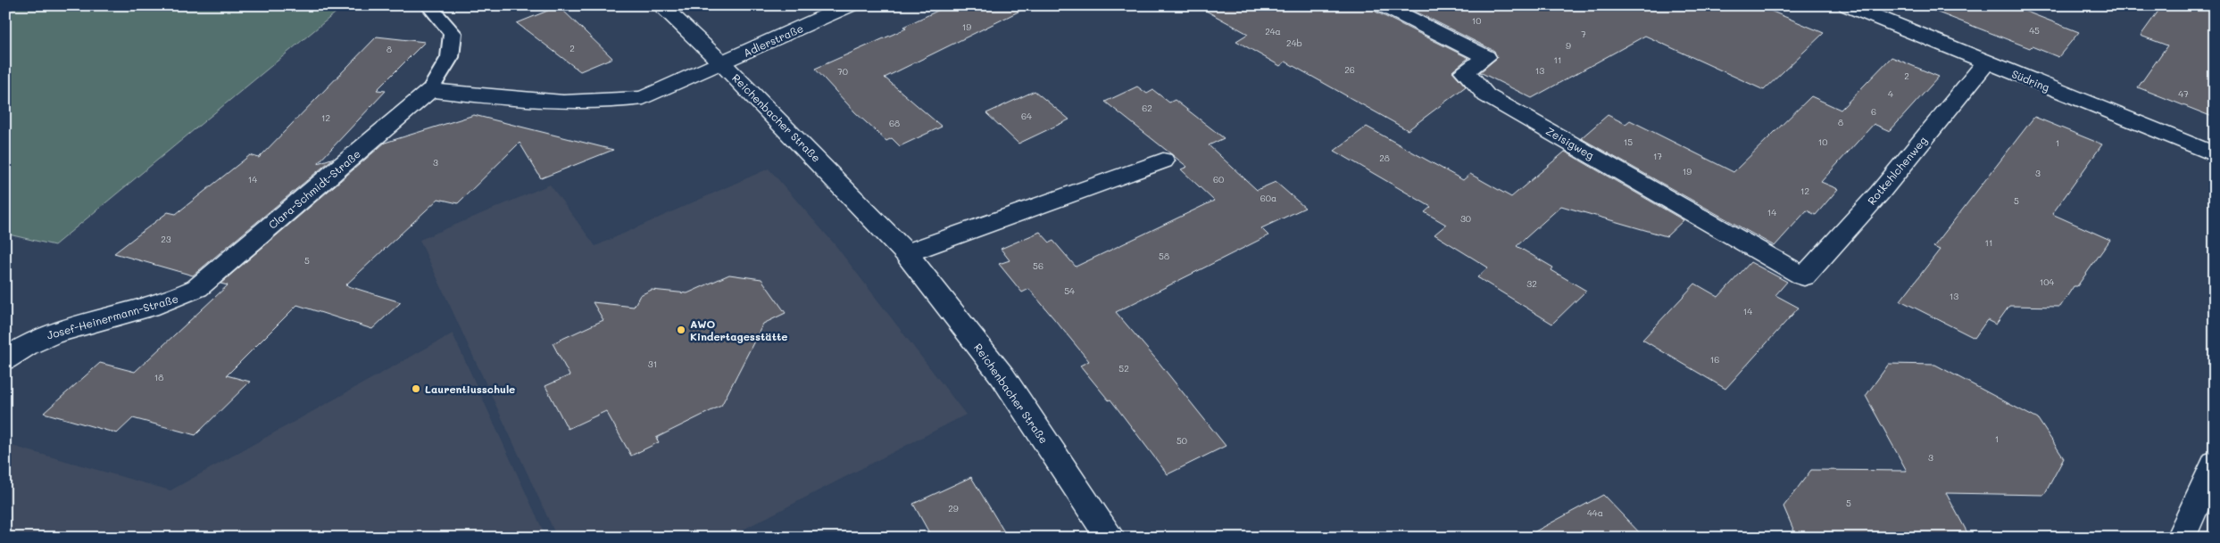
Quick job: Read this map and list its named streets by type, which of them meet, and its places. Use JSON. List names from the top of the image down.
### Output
{
  "streets": {
    "street": [
      "Adlerstraße",
      "Südring",
      "Reichenbacher Straße",
      "Zeisigweg",
      "Rotkehlchenweg",
      "Clara-Schmidt-Straße",
      "Josef-Heinermann-Straße"
    ]
  },
  "crossings": [
    ["Adlerstraße", "Reichenbacher Straße"],
    ["Südring", "Rotkehlchenweg"],
    ["Zeisigweg", "Rotkehlchenweg"],
    ["Clara-Schmidt-Straße", "Josef-Heinermann-Straße"]
  ],
  "places": ["AWO Kindertagesstätte", "Laurentiusschule"],
  "house_numbers": [
    "10",
    "19",
    "45",
    "24a",
    "7",
    "24b",
    "9",
    "2",
    "8",
    "11",
    "26",
    "13",
    "70",
    "2",
    "4",
    "47",
    "62",
    "6",
    "64",
    "12",
    "8",
    "68",
    "15",
    "10",
    "1",
    "17",
    "28",
    "3",
    "19",
    "3",
    "14",
    "60",
    "12",
    "60a",
    "5",
    "14",
    "30",
    "23",
    "11",
    "58",
    "5",
    "56",
    "104",
    "32",
    "54",
    "13",
    "14",
    "16",
    "31",
    "52",
    "18",
    "1",
    "50",
    "3",
    "5",
    "29",
    "44a"
  ]
}
